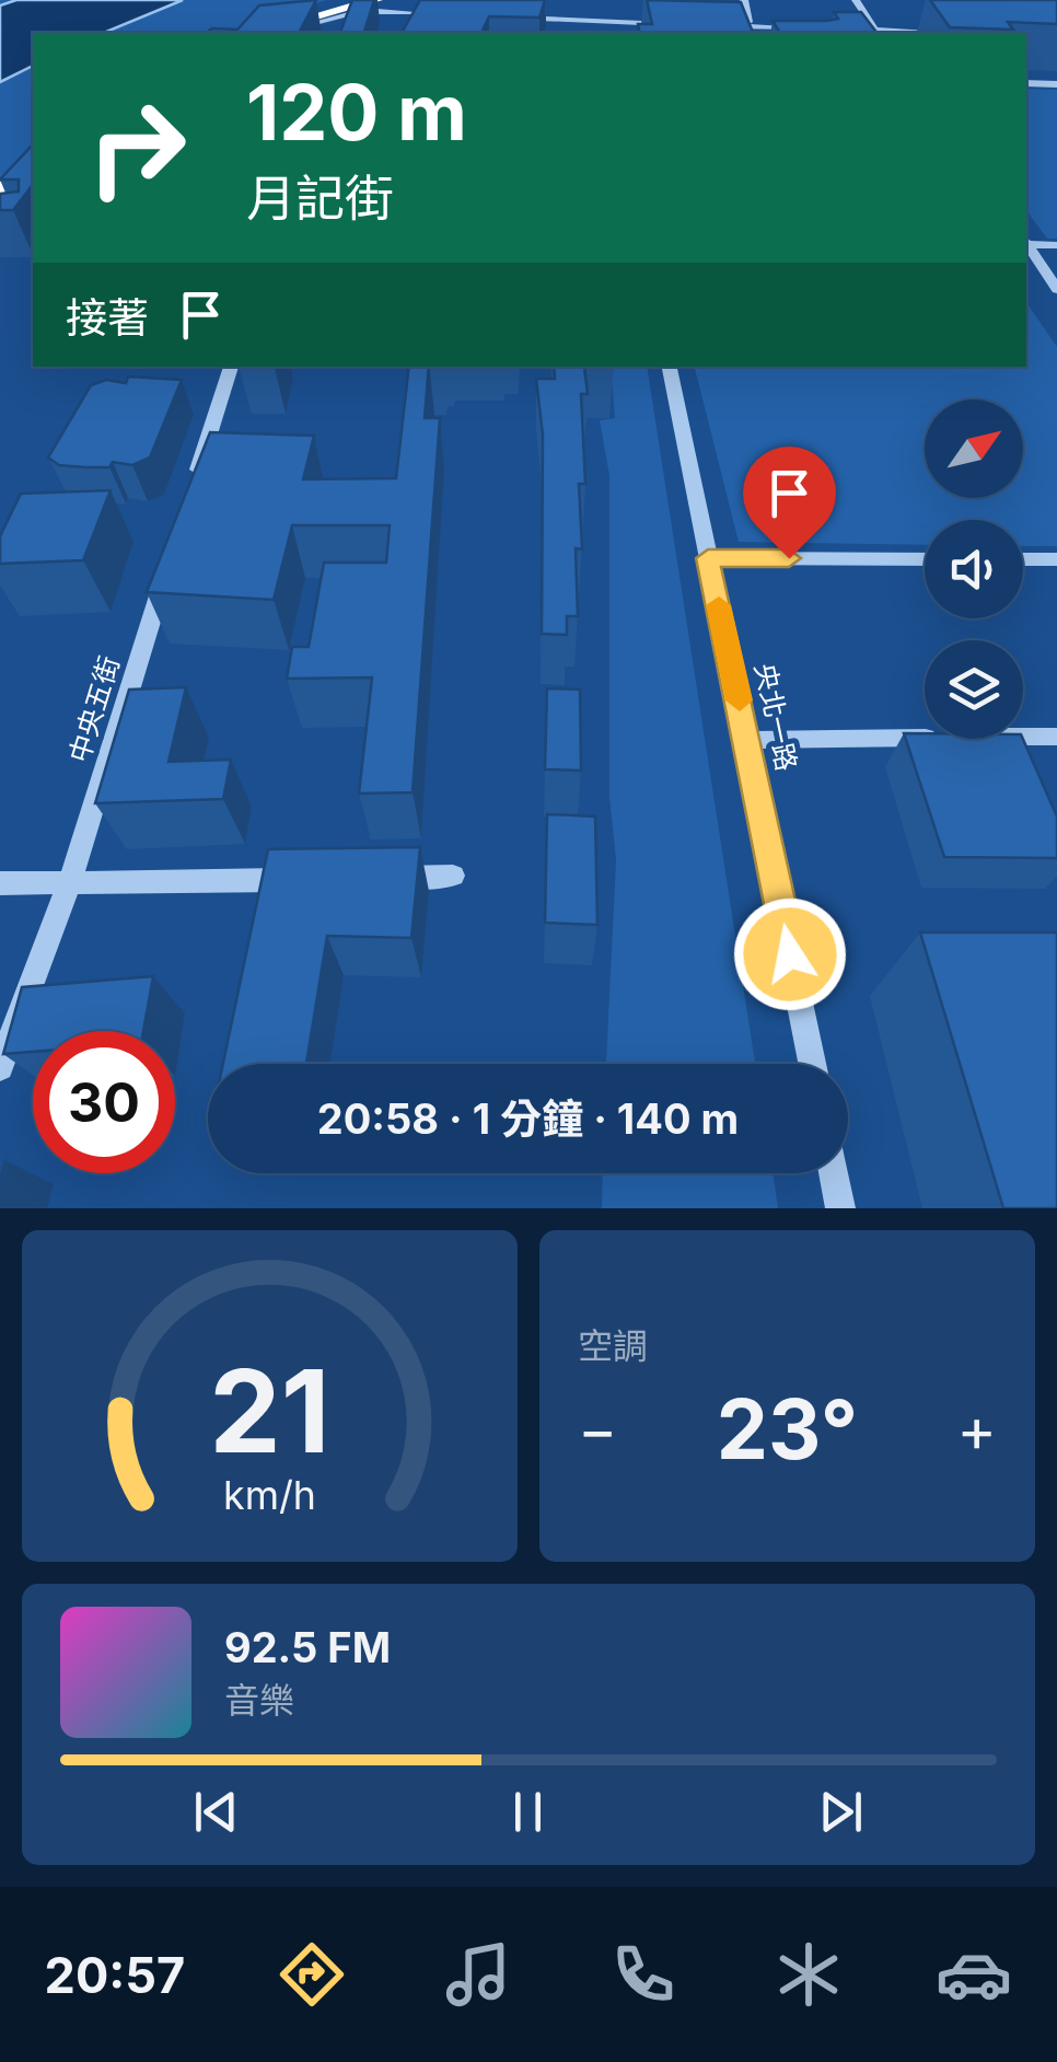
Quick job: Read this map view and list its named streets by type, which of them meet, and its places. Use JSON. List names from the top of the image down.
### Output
{
  "streets": {
    "street": ["中央五街", "央北一路"]
  },
  "north": "top right",
  "page": {
    "turn": ["120 m", "月記街"],
    "then": "接著",
    "limit": "30",
    "trip": "20:58 · 1 分鐘 · 140 m",
    "tile": "空調",
    "heat": ["−", "23°", "+"],
    "song": ["92.5 FM", "音樂"],
    "tabs": "20:57",
    "gauge": ["21", "km/h"]
  }
}
